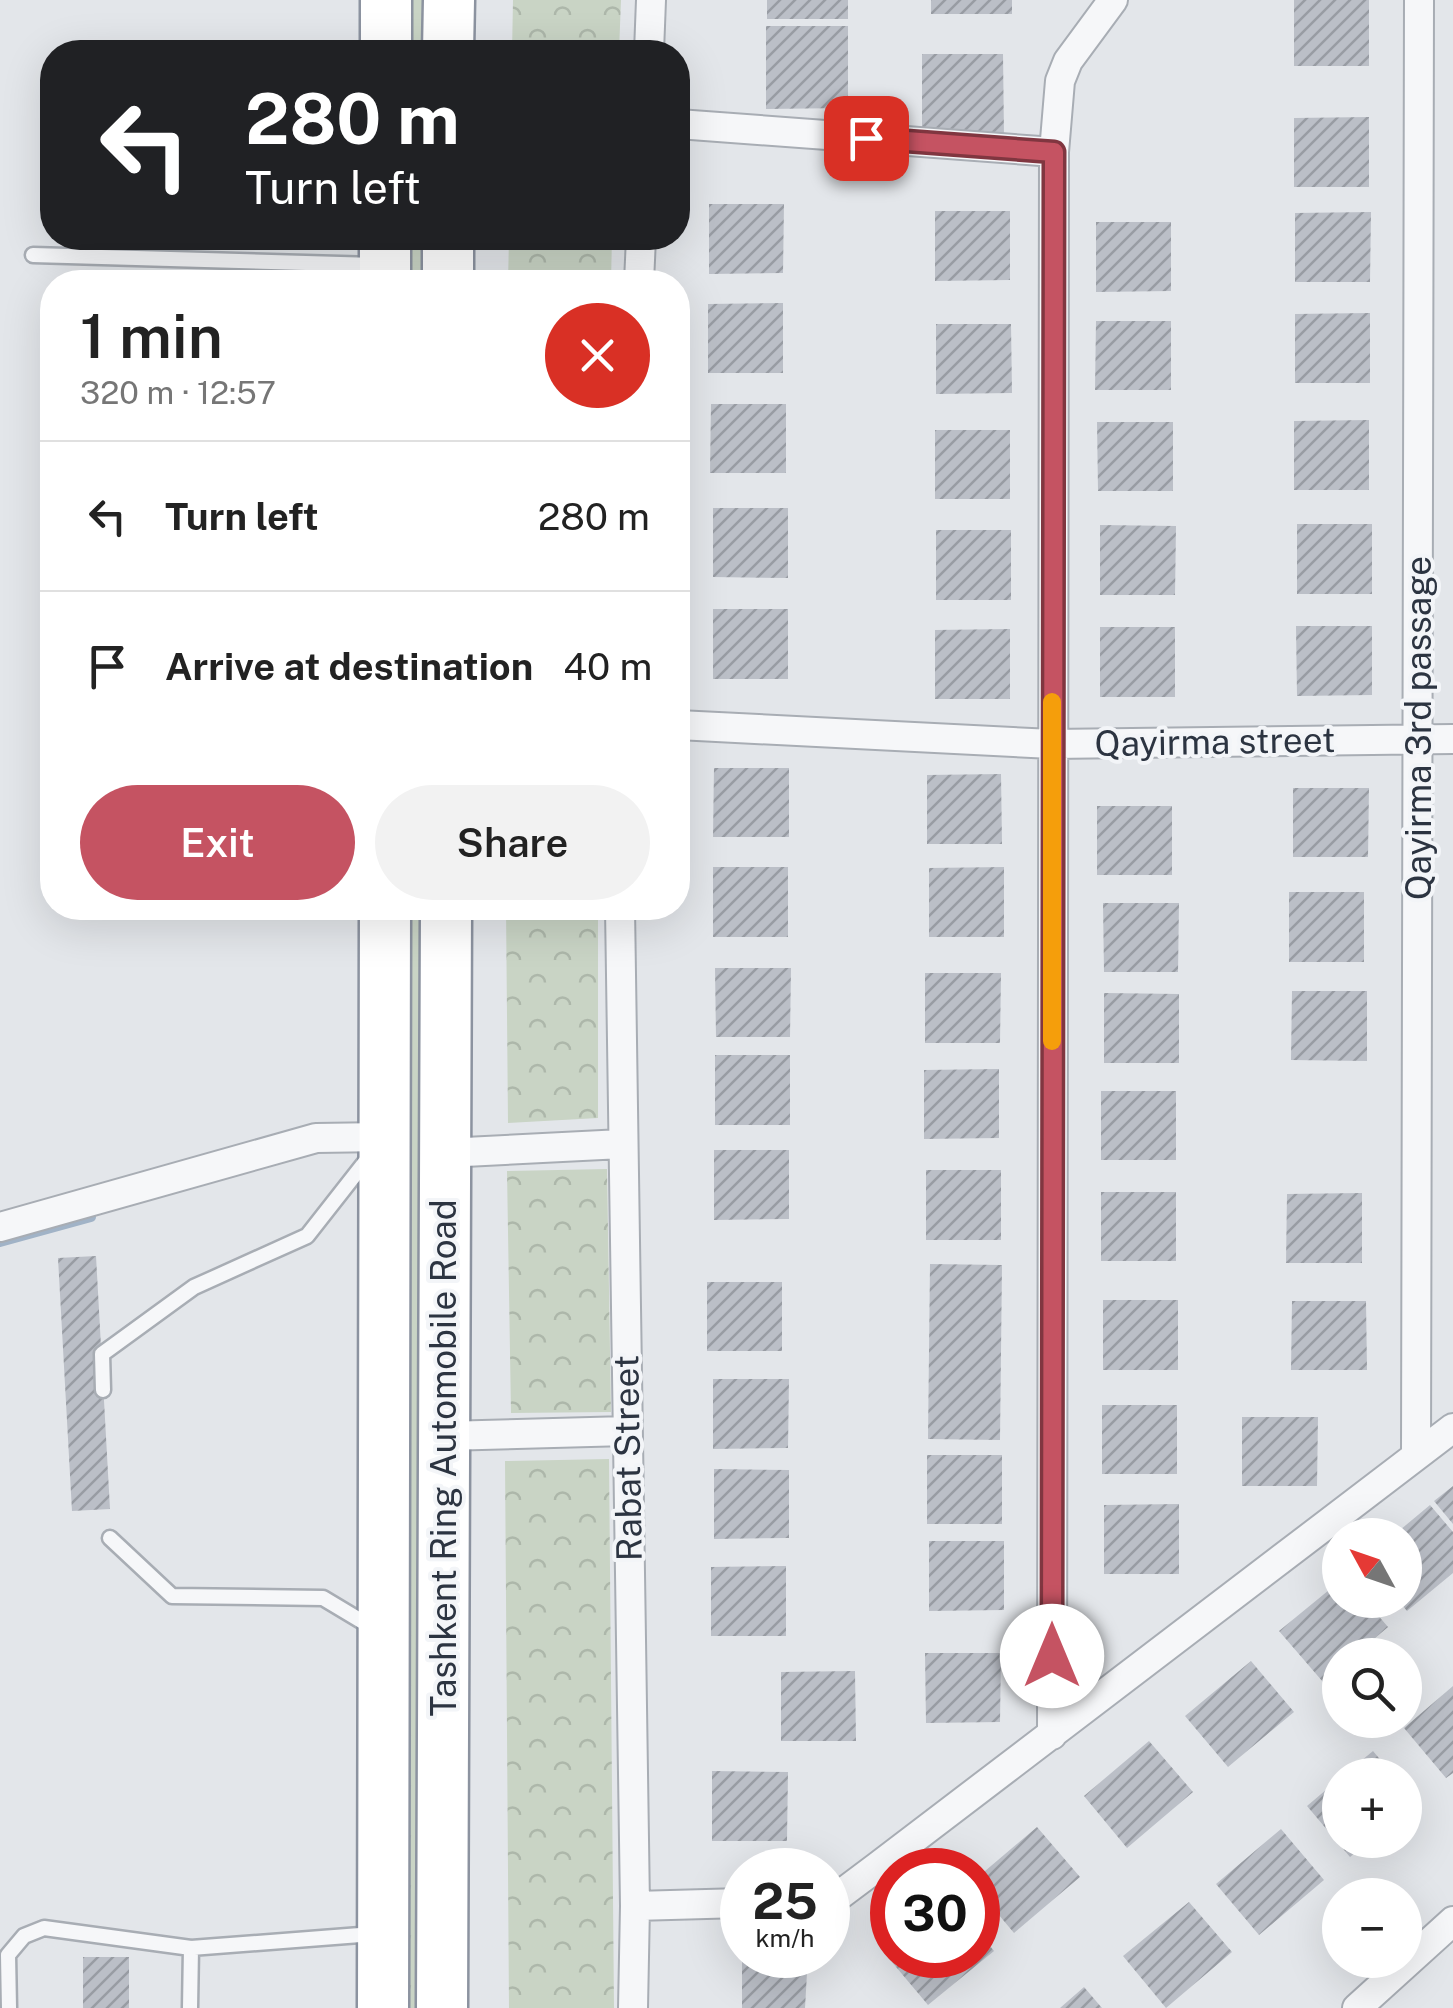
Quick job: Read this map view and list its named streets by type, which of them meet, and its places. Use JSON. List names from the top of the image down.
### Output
{
  "streets": {
    "highway": ["Tashkent Ring Automobile Road"],
    "street": ["Qayirma 3rd passage", "Qayirma street", "Rabat Street"]
  },
  "crossings": [
    ["Qayirma 3rd passage", "Qayirma street"]
  ],
  "north": "top left",
  "page": {
    "turn": ["280 m", "Turn left"],
    "heading": ["1 min", "320 m · 12:57"],
    "list": [
      {
        "name": "Turn left",
        "value": "280 m"
      },
      {
        "name": "Arrive at destination",
        "value": "40 m"
      }
    ],
    "buttons": ["Exit", "Share"],
    "map_buttons": ["+", "−"],
    "speed": "25 km/h",
    "limit": "30"
  }
}
